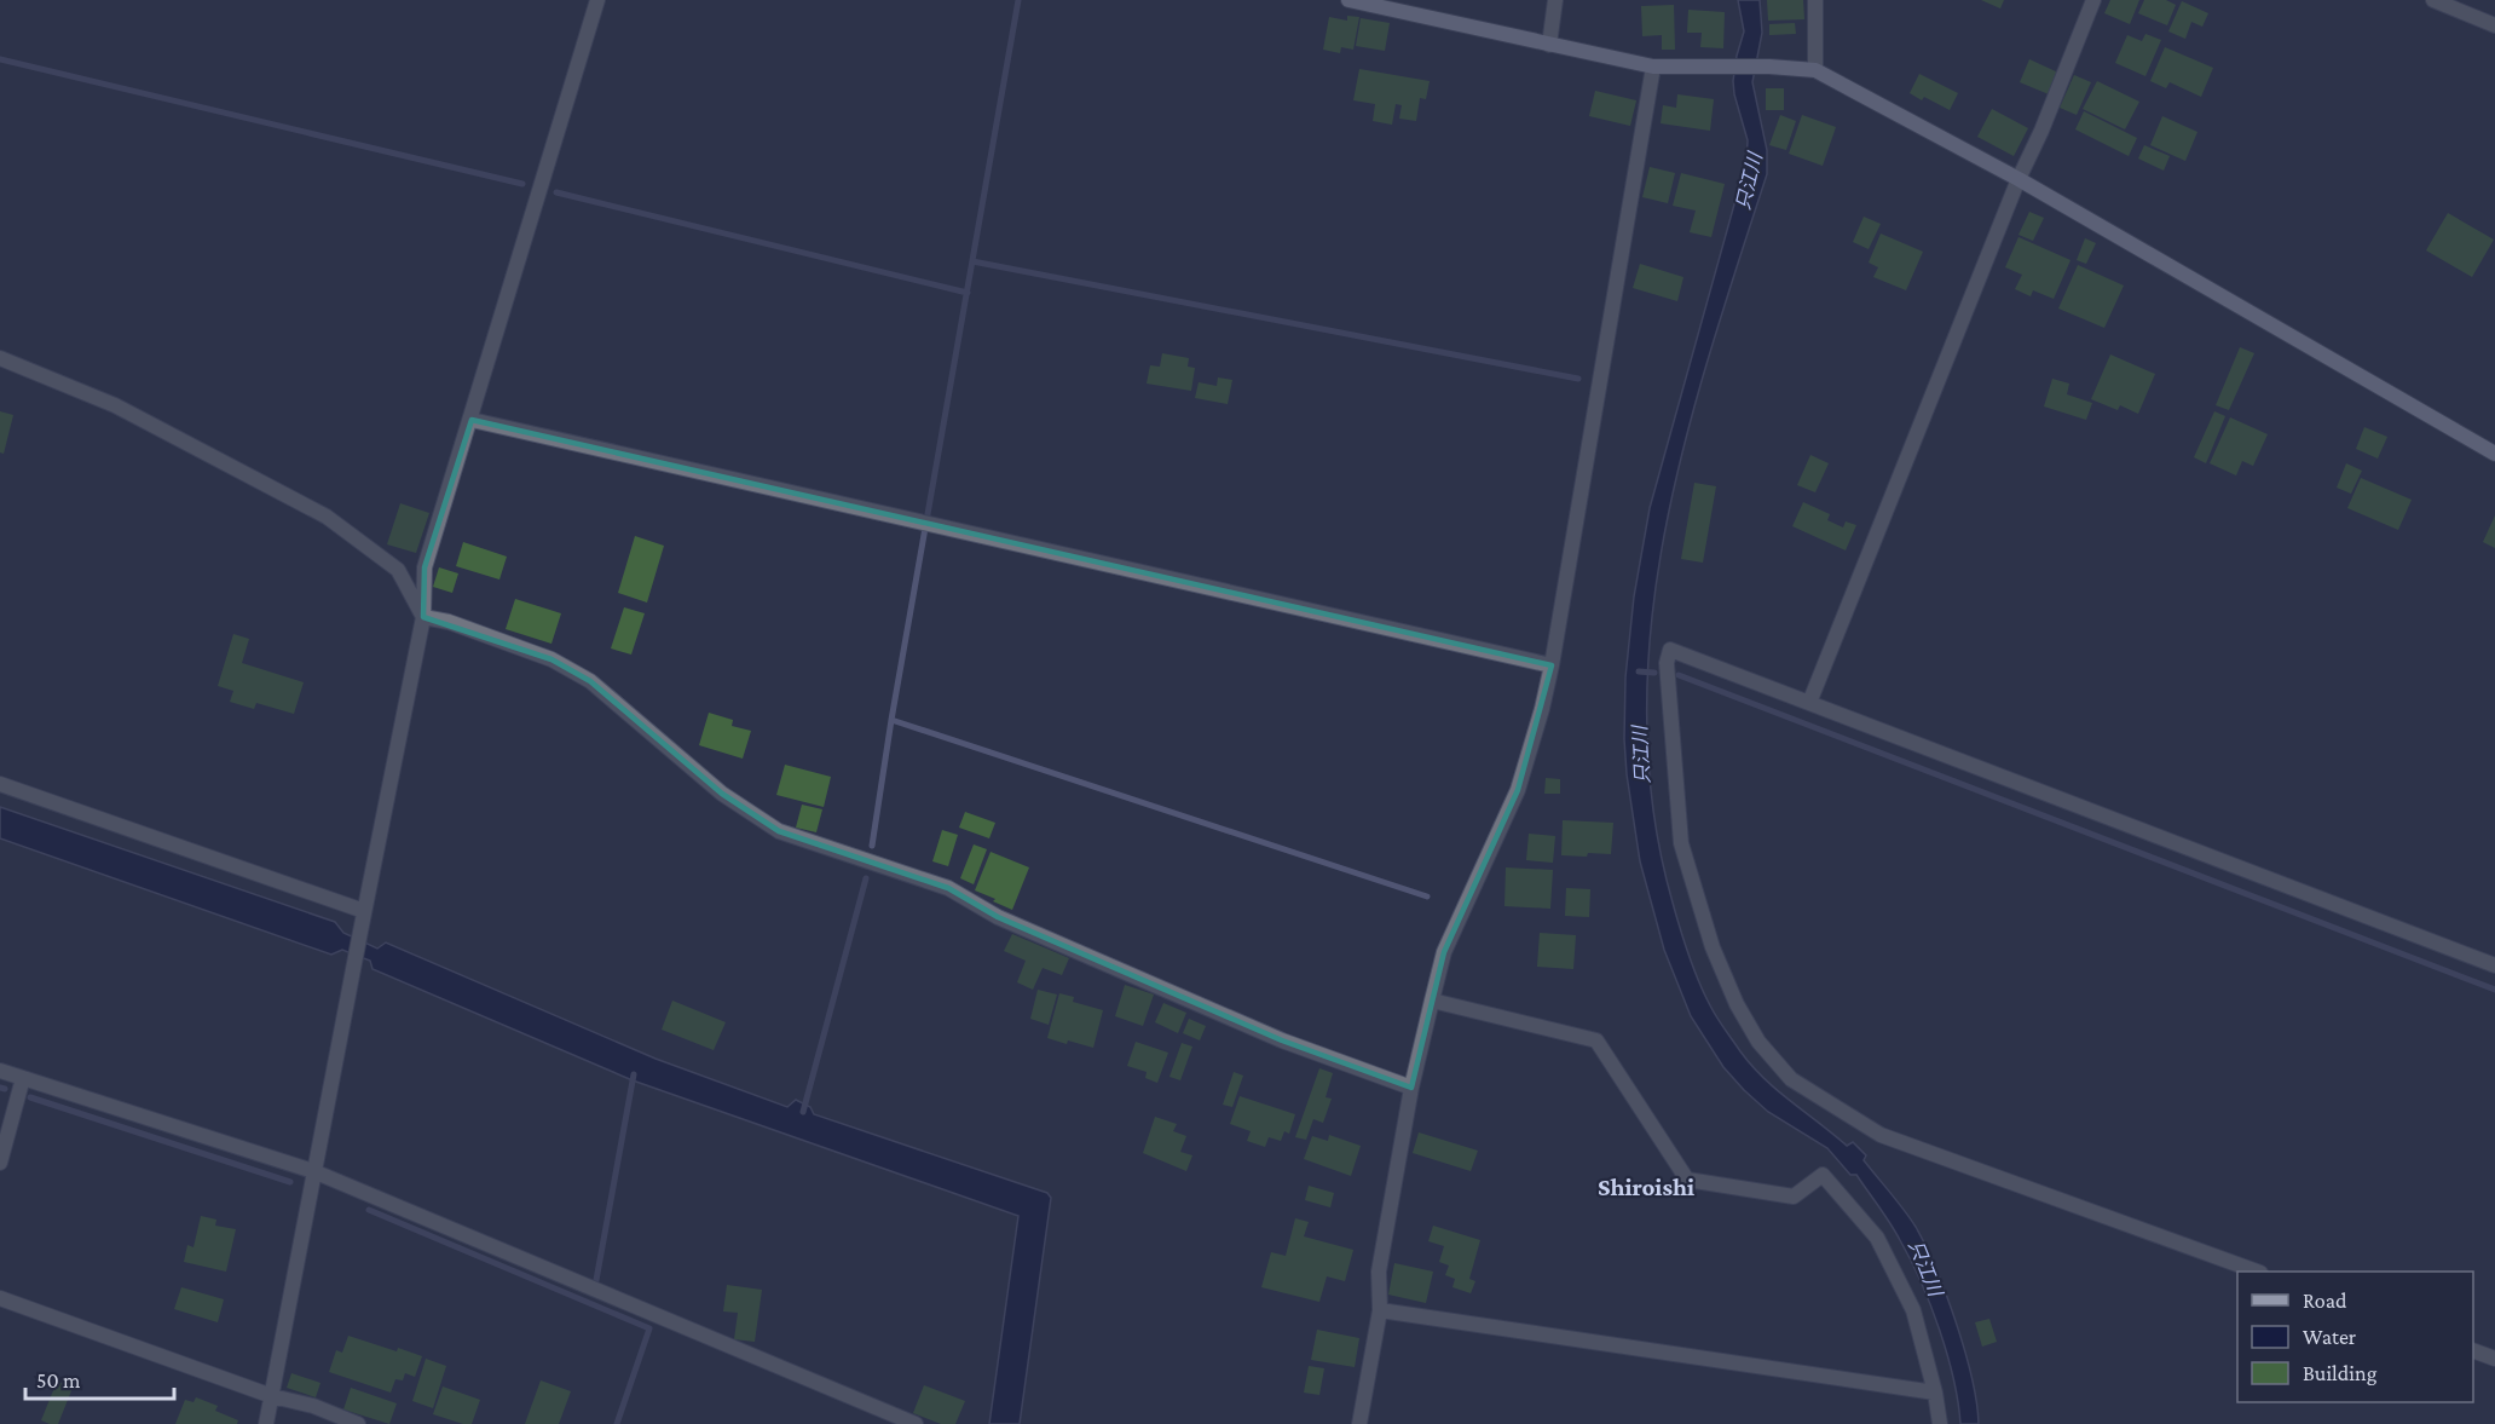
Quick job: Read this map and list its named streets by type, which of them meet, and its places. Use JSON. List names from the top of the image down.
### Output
{
  "districts": ["Shiroishi"],
  "water": ["只江川"],
  "legend": ["Road", "Water", "Building"],
  "scale_bar": "50 m"
}
